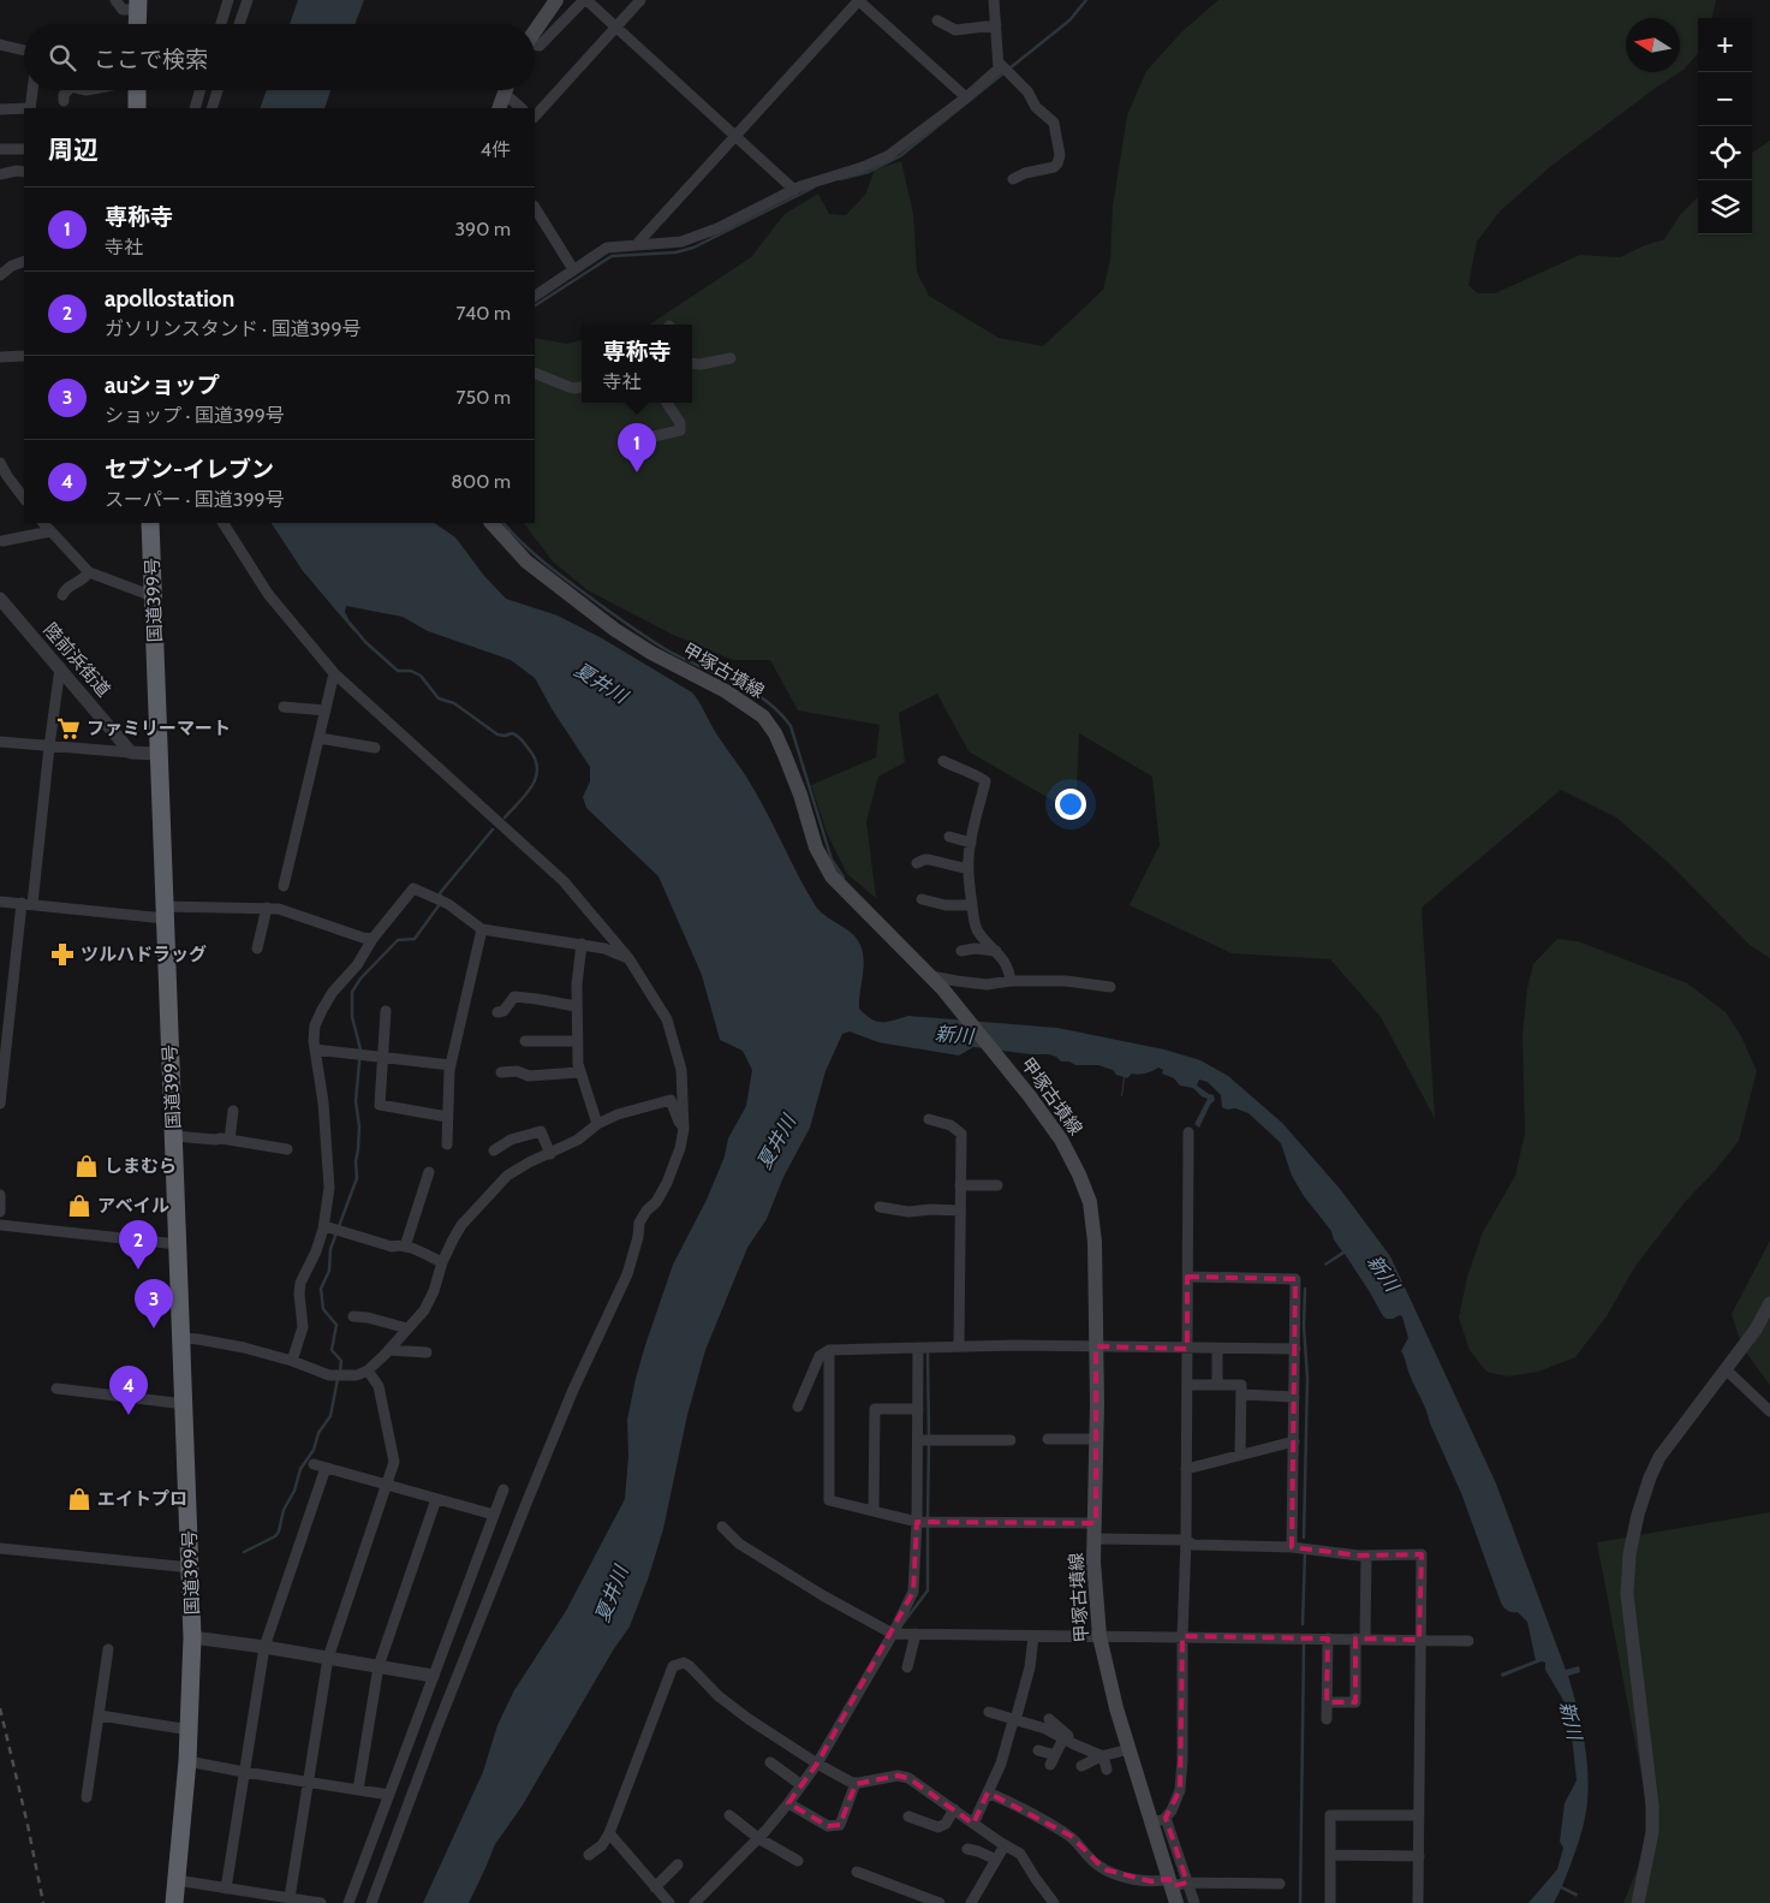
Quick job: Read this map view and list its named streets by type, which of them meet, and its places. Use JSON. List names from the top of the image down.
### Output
{
  "streets": {
    "highway": ["国道399号"],
    "main road": ["甲塚古墳線"],
    "street": ["陸前浜街道"]
  },
  "water": ["夏井川", "新川"],
  "places": {
    "supermarket": ["ファミリーマート"],
    "pharmacy": ["ツルハドラッグ"],
    "shop": ["しまむら", "アベイル", "エイトプロ"]
  },
  "north": "left",
  "page": {
    "map_buttons": ["+", "−"],
    "search": "ここで検索",
    "heading": ["周辺", "4件"],
    "list": [
      {
        "mark": "1",
        "name": "専称寺",
        "note": "寺社",
        "value": "390 m"
      },
      {
        "mark": "2",
        "name": "apollostation",
        "note": "ガソリンスタンド · 国道399号",
        "value": "740 m"
      },
      {
        "mark": "3",
        "name": "auショップ",
        "note": "ショップ · 国道399号",
        "value": "750 m"
      },
      {
        "mark": "4",
        "name": "セブン-イレブン",
        "note": "スーパー · 国道399号",
        "value": "800 m"
      }
    ],
    "popup": ["専称寺", "寺社"],
    "pins": [
      "1",
      "2",
      "3",
      "4"
    ]
  }
}
